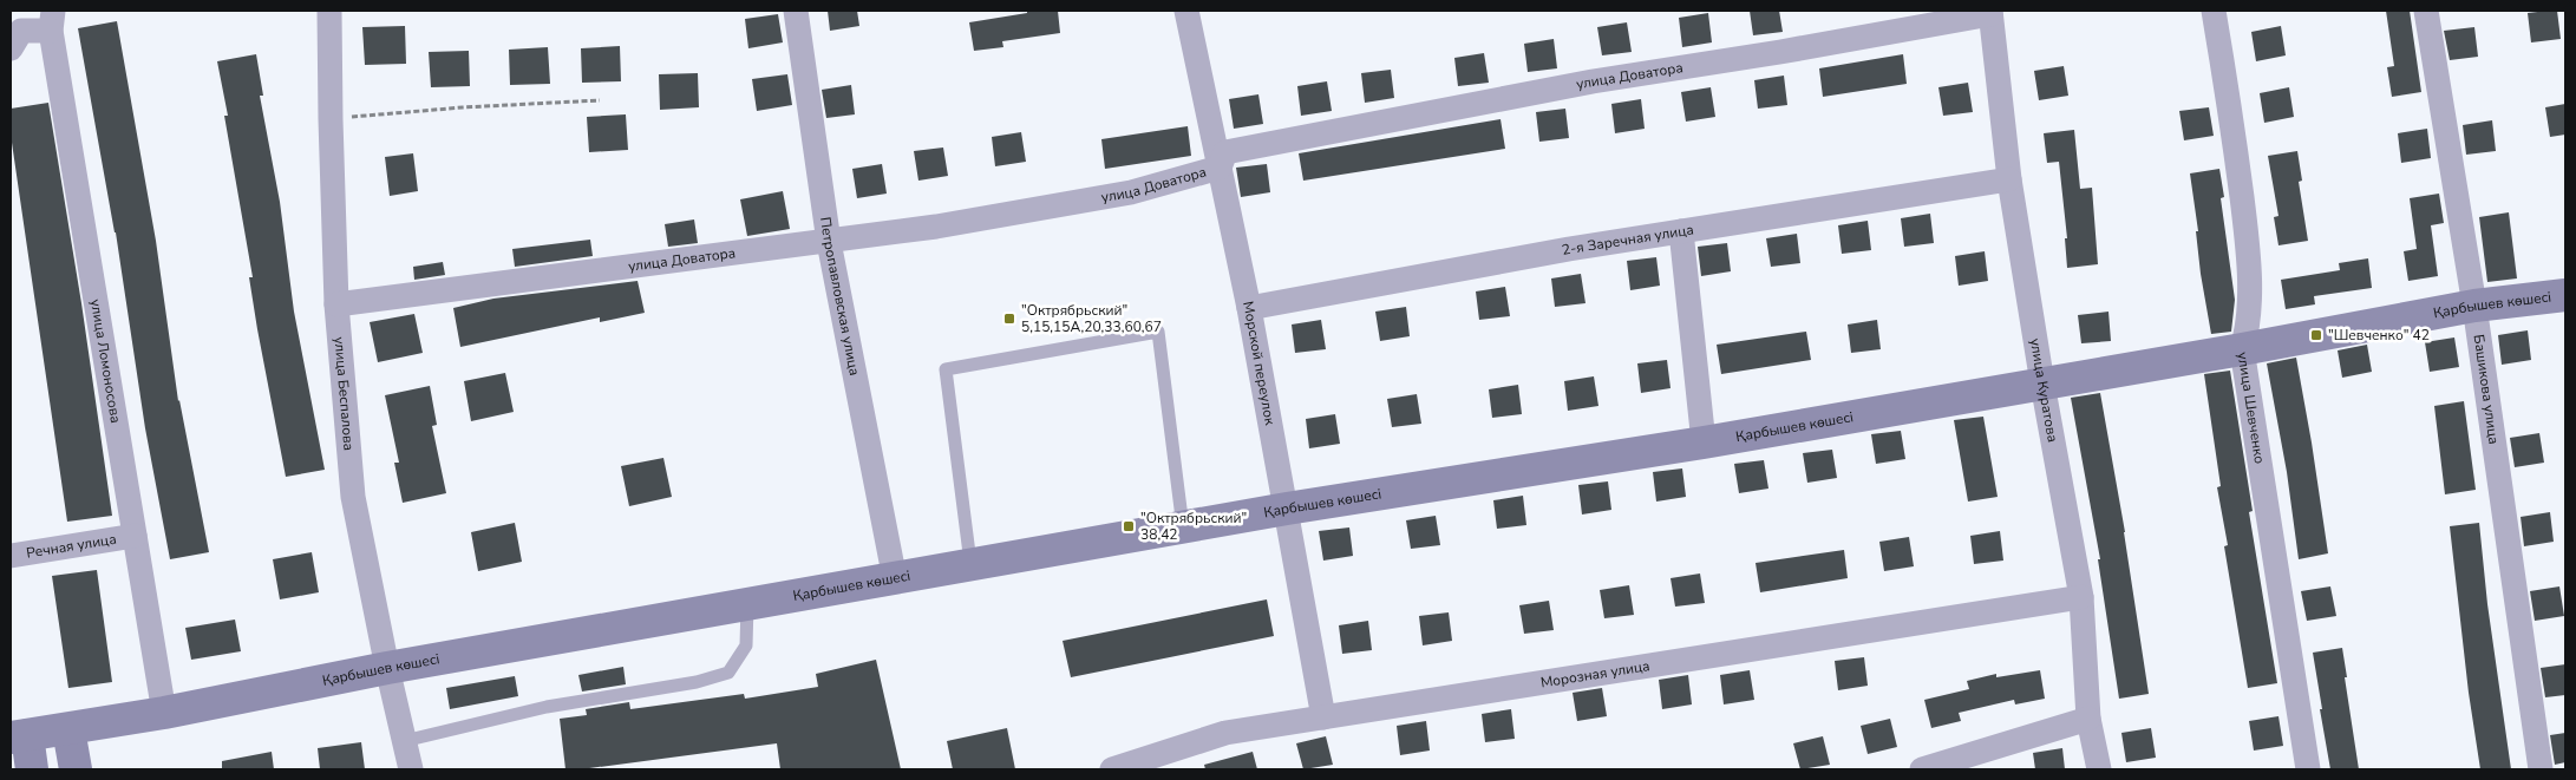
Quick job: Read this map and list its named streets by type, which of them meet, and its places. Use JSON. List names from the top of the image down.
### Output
{
  "streets": {
    "main road": ["Қарбышев көшесі"],
    "street": [
      "улица Доватора",
      "2-я Заречная улица",
      "Петропавловская улица",
      "улица Ломоносова",
      "Морской переулок",
      "Башикова улица",
      "улица Куратова",
      "улица Беспалова",
      "улица Шевченко",
      "Речная улица",
      "Морозная улица"
    ]
  },
  "crossings": [
    ["улица Доватора", "Петропавловская улица"],
    ["улица Доватора", "Морской переулок"],
    ["улица Доватора", "улица Куратова"],
    ["улица Доватора", "улица Беспалова"],
    ["2-я Заречная улица", "Морской переулок"],
    ["2-я Заречная улица", "улица Куратова"],
    ["Петропавловская улица", "Қарбышев көшесі"],
    ["Қарбышев көшесі", "улица Ломоносова"],
    ["Қарбышев көшесі", "Морской переулок"],
    ["Қарбышев көшесі", "Башикова улица"],
    ["Қарбышев көшесі", "улица Куратова"],
    ["Қарбышев көшесі", "улица Беспалова"],
    ["Қарбышев көшесі", "улица Шевченко"],
    ["улица Ломоносова", "Речная улица"],
    ["Морской переулок", "Морозная улица"],
    ["улица Куратова", "Морозная улица"]
  ],
  "places": {
    "transit": ["\"Октрябрьский\" 5,15,15А,20,33,60,67", "\"Шевченко\" 42", "\"Октрябрьский\" 38,42"]
  }
}
